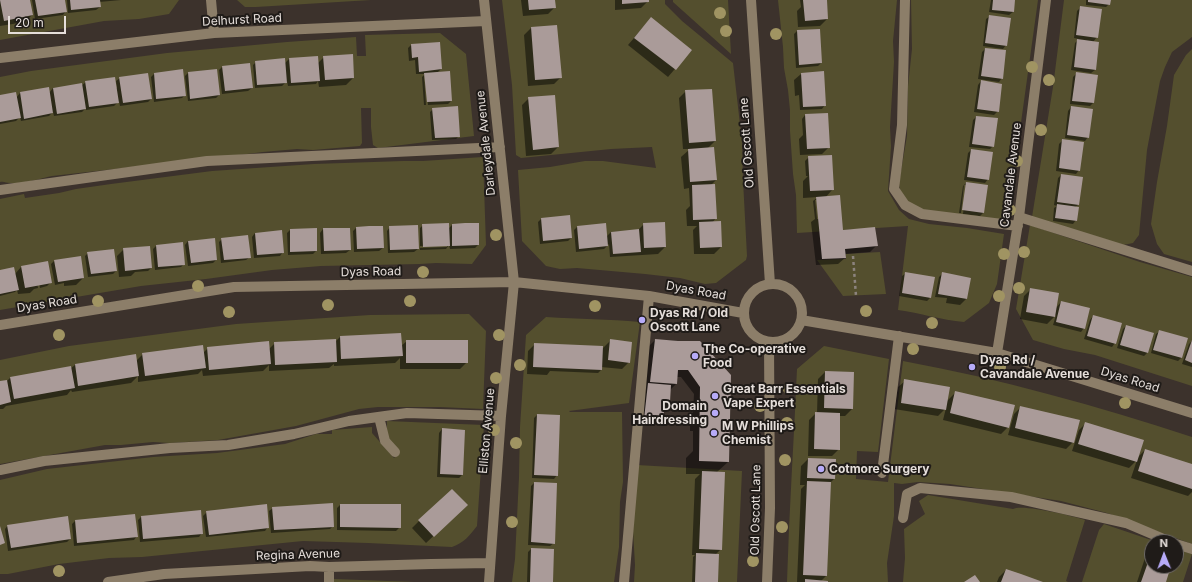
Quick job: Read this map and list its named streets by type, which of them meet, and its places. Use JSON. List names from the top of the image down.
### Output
{
  "streets": {
    "street": [
      "Delhurst Road",
      "Darleydale Avenue",
      "Old Oscott Lane",
      "Cavandale Avenue",
      "Dyas Road",
      "Elliston Avenue",
      "Regina Avenue"
    ]
  },
  "crossings": [
    ["Delhurst Road", "Darleydale Avenue"],
    ["Darleydale Avenue", "Dyas Road"],
    ["Darleydale Avenue", "Elliston Avenue"],
    ["Old Oscott Lane", "Dyas Road"],
    ["Cavandale Avenue", "Dyas Road"],
    ["Dyas Road", "Elliston Avenue"],
    ["Elliston Avenue", "Regina Avenue"]
  ],
  "places": [
    "Dyas Rd / Old Oscott Lane",
    "The Co-operative Food",
    "Dyas Rd / Cavandale Avenue",
    "Great Barr Essentials Vape Expert",
    "Domain Hairdressing",
    "M W Phillips Chemist",
    "Cotmore Surgery"
  ],
  "scale_bar": "20 m",
  "north": "top"
}
